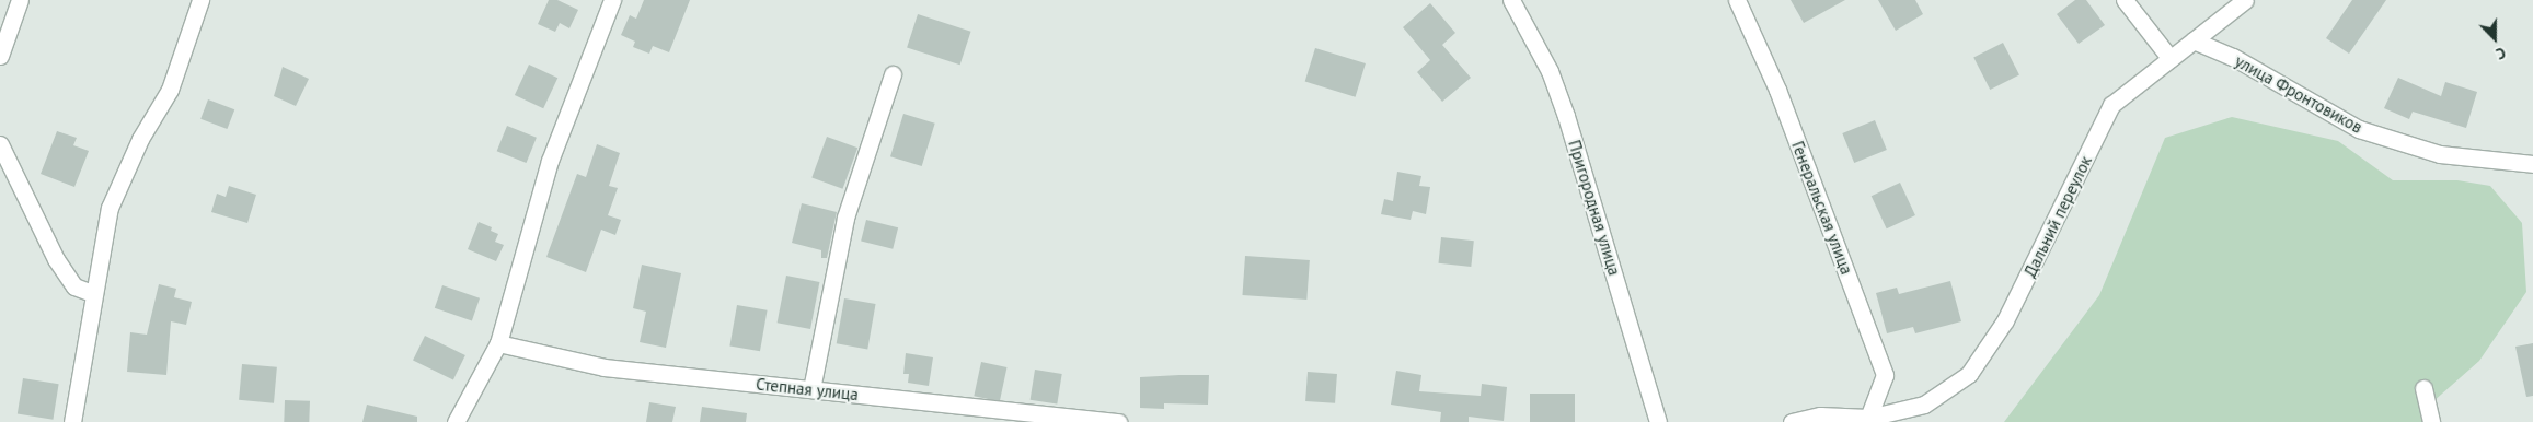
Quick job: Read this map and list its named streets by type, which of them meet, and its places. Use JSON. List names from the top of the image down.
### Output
{
  "streets": {
    "street": [
      "улица Фронтовиков",
      "Пригородная улица",
      "Генеральская улица",
      "Дальний переулок",
      "Степная улица"
    ]
  },
  "crossings": [
    ["улица Фронтовиков", "Дальний переулок"],
    ["Генеральская улица", "Дальний переулок"]
  ],
  "north": "bottom"
}
